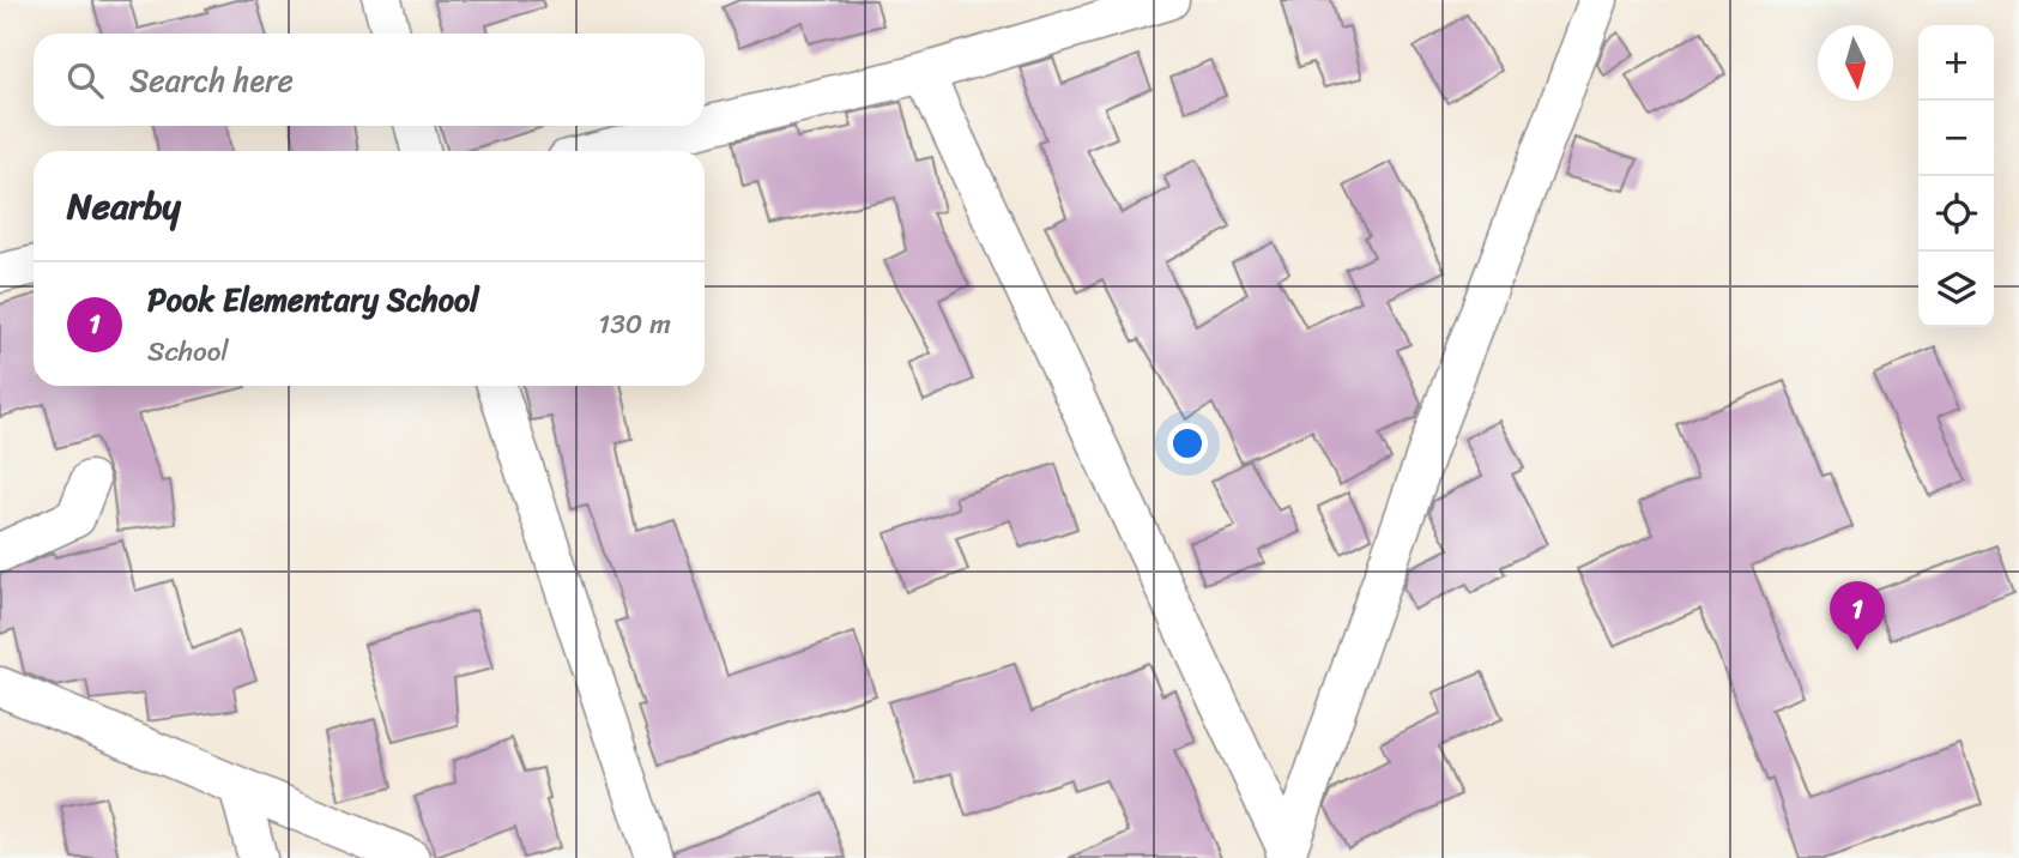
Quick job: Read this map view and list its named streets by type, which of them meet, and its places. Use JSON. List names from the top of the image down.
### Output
{
  "north": "bottom",
  "page": {
    "map_buttons": ["+", "−"],
    "search": "Search here",
    "heading": "Nearby",
    "list": [
      {
        "mark": "1",
        "name": "Pook Elementary School",
        "note": "School",
        "value": "130 m"
      }
    ],
    "pins": "1"
  }
}
